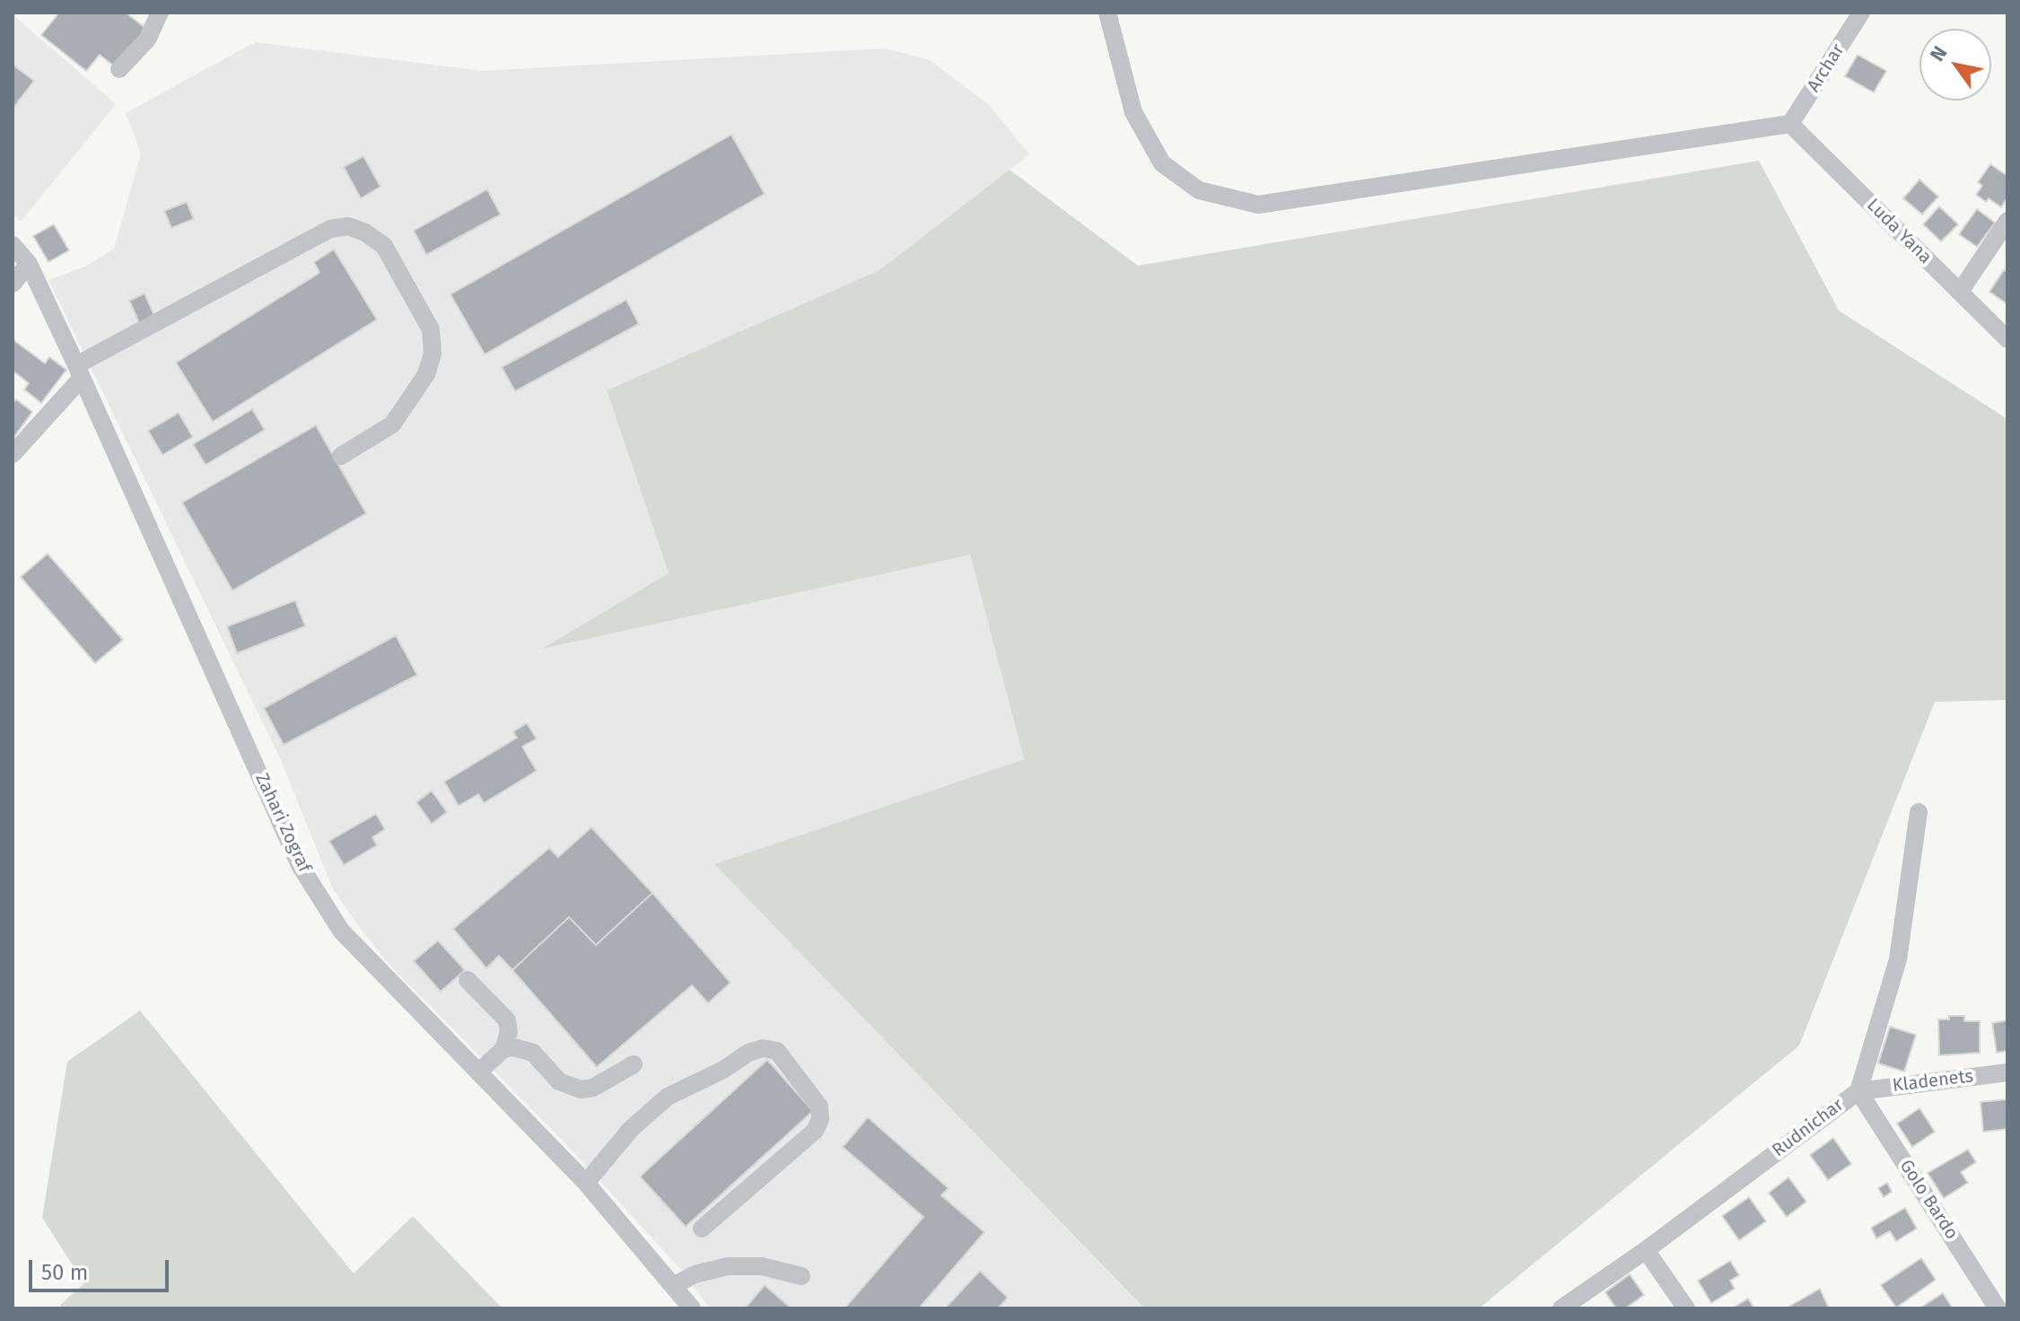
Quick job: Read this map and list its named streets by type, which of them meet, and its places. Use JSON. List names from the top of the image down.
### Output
{
  "streets": {
    "street": [
      "Archar",
      "Luda Yana",
      "Zahari Zograf",
      "Kladenets",
      "Rudnichar",
      "Golo Bardo"
    ]
  },
  "crossings": [
    ["Archar", "Luda Yana"],
    ["Kladenets", "Rudnichar"],
    ["Kladenets", "Golo Bardo"],
    ["Rudnichar", "Golo Bardo"]
  ],
  "scale_bar": "50 m",
  "north": "top left"
}
